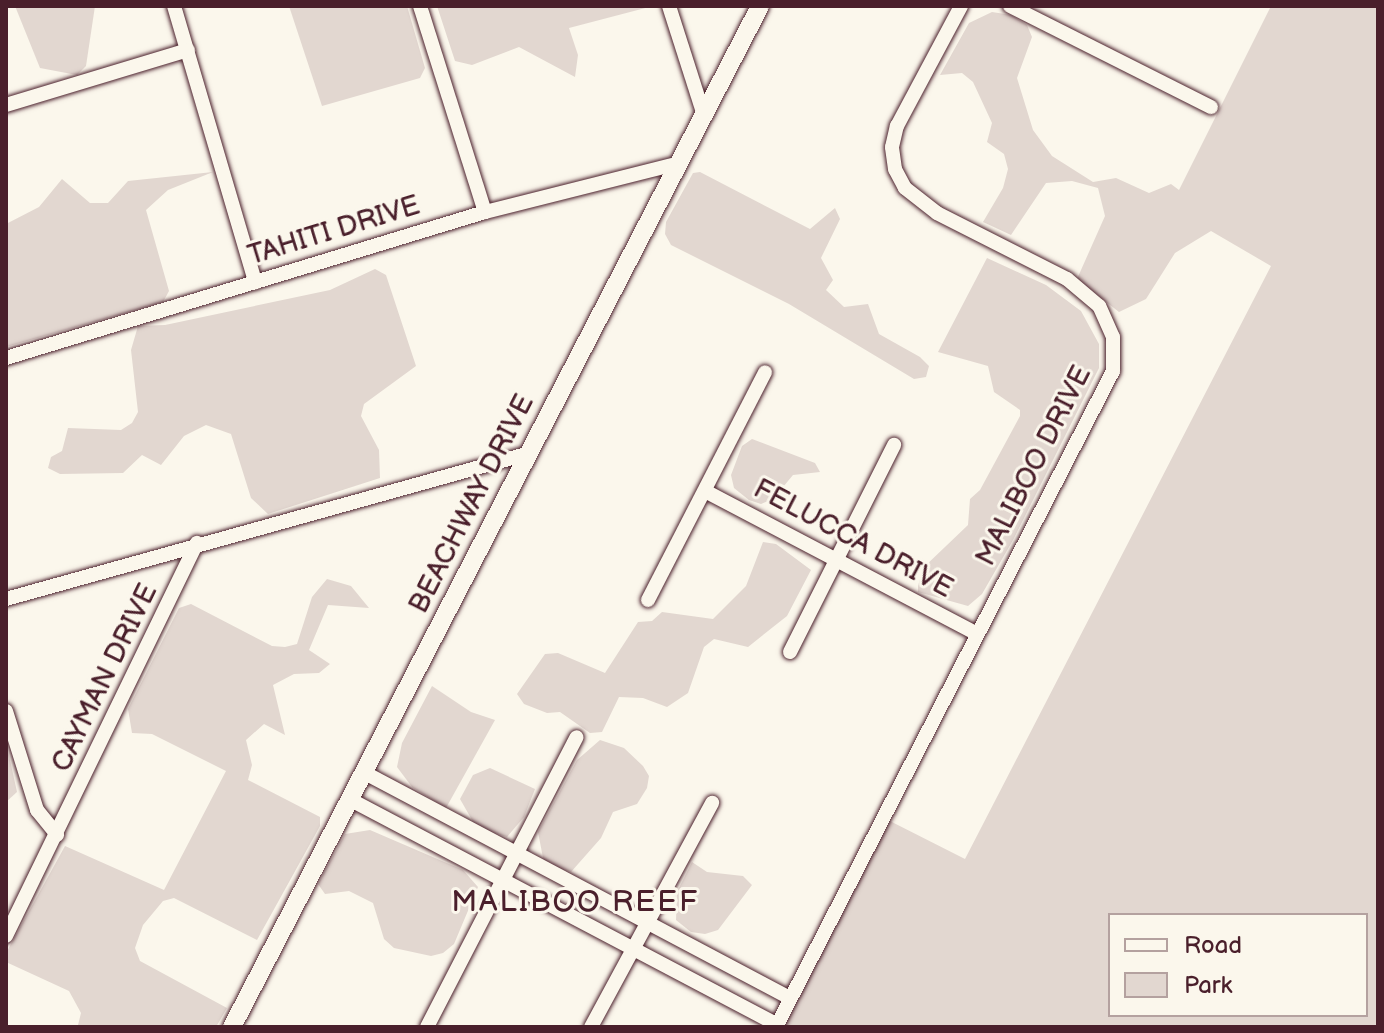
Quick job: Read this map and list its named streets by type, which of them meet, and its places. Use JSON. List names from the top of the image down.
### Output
{
  "streets": {
    "street": [
      "TAHITI DRIVE",
      "MALIBOO DRIVE",
      "BEACHWAY DRIVE",
      "FELUCCA DRIVE",
      "CAYMAN DRIVE"
    ]
  },
  "crossings": [
    ["TAHITI DRIVE", "BEACHWAY DRIVE"],
    ["MALIBOO DRIVE", "FELUCCA DRIVE"]
  ],
  "districts": ["MALIBOO REEF"],
  "legend": ["Road", "Park"]
}
